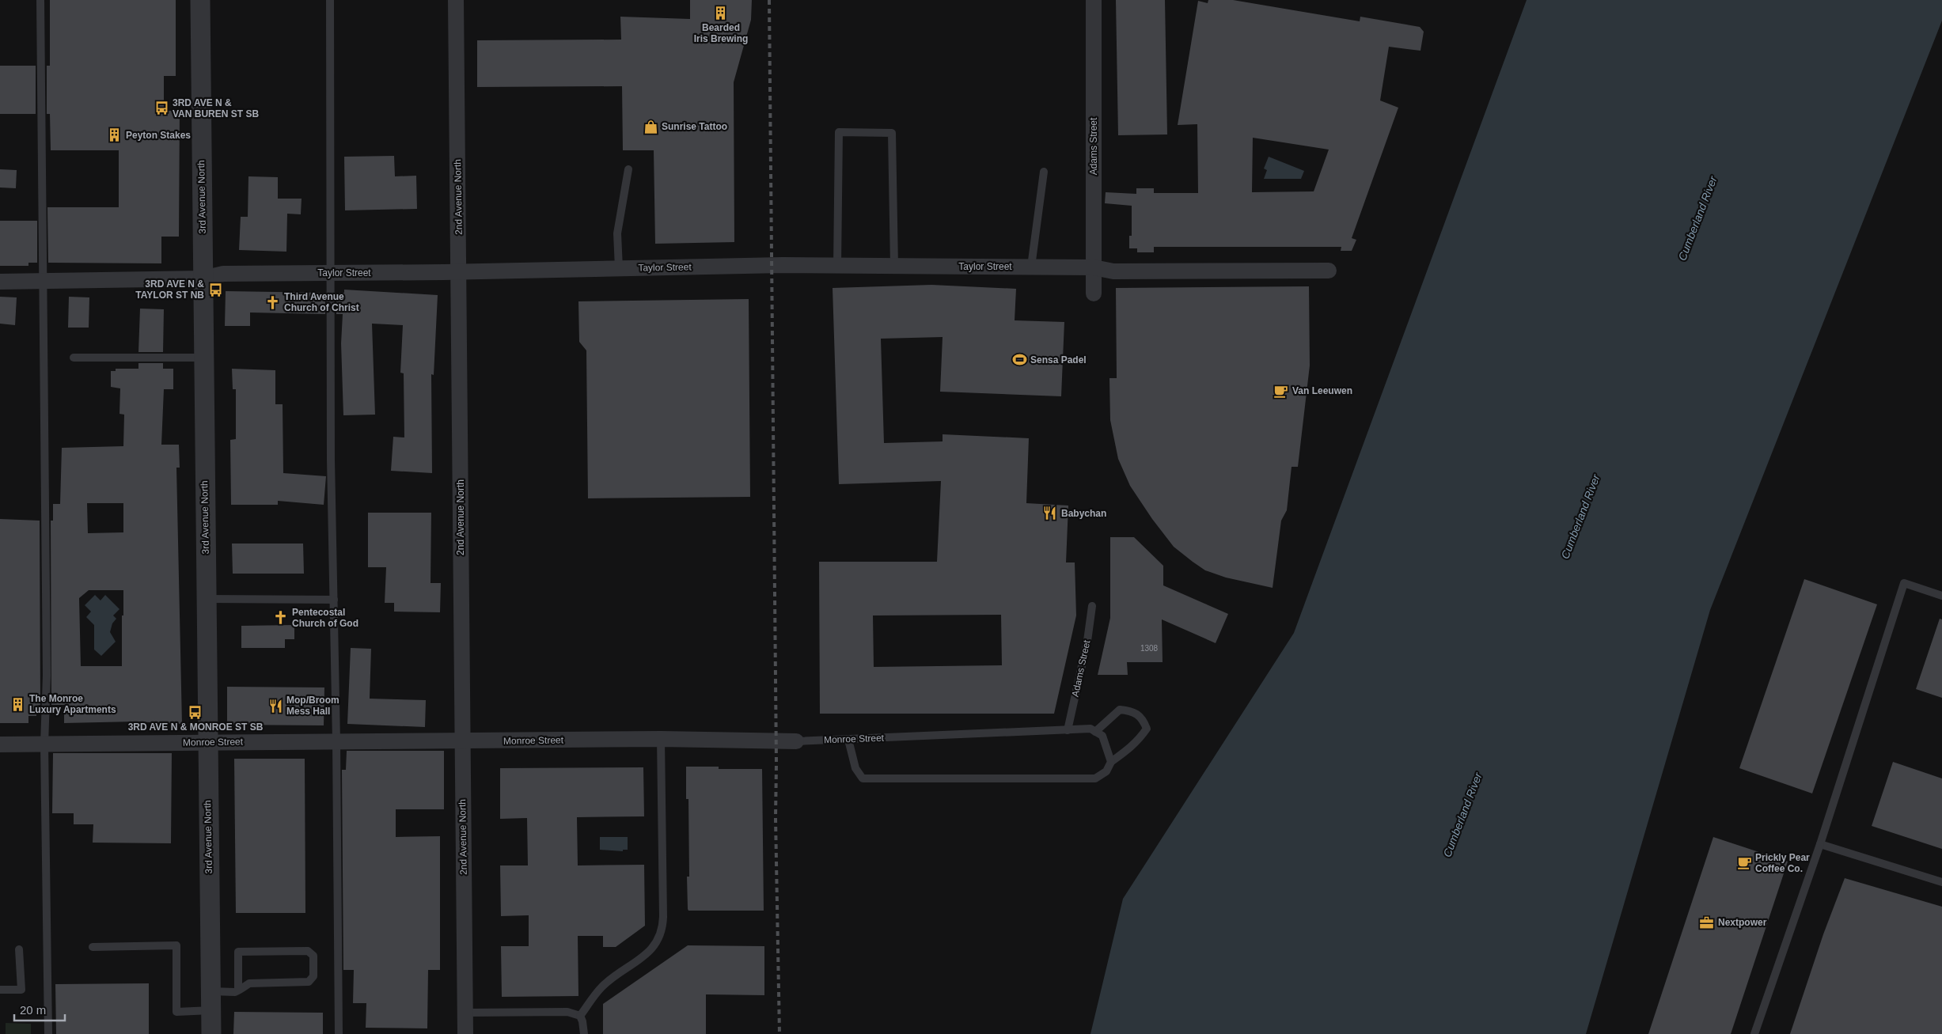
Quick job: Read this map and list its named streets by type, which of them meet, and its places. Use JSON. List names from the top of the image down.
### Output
{
  "streets": {
    "street": [
      "Adams Street",
      "3rd Avenue North",
      "2nd Avenue North",
      "Taylor Street",
      "Monroe Street"
    ]
  },
  "crossings": [
    ["Adams Street", "Taylor Street"],
    ["Adams Street", "Monroe Street"],
    ["3rd Avenue North", "Taylor Street"],
    ["3rd Avenue North", "Monroe Street"],
    ["2nd Avenue North", "Taylor Street"],
    ["2nd Avenue North", "Monroe Street"]
  ],
  "water": ["Cumberland River"],
  "places": {
    "building": ["Bearded Iris Brewing", "Peyton Stakes", "The Monroe Luxury Apartments"],
    "bus stop": ["3RD AVE N & VAN BUREN ST SB", "3RD AVE N & TAYLOR ST NB", "3RD AVE N & MONROE ST SB"],
    "shop": ["Sunrise Tattoo"],
    "church": ["Third Avenue Church of Christ", "Pentecostal Church of God"],
    "sports": ["Sensa Padel"],
    "cafe": ["Van Leeuwen", "Prickly Pear Coffee Co."],
    "restaurant": ["Babychan", "Mop/Broom Mess Hall"],
    "office": ["Nextpower"]
  },
  "house_numbers": ["1308"],
  "scale_bar": "20 m"
}
